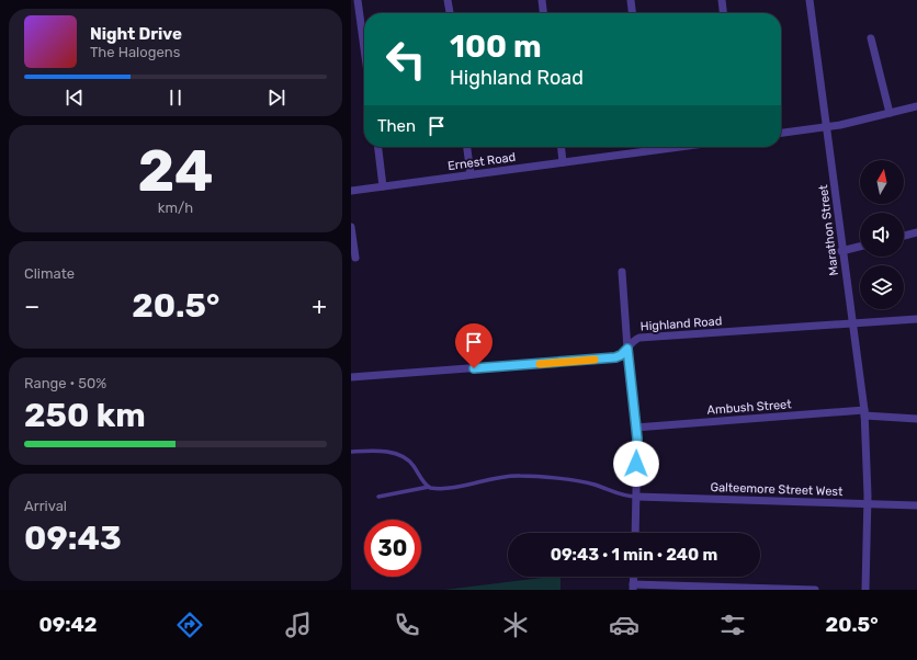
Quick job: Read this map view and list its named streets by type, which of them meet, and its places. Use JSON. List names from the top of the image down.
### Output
{
  "streets": {
    "street": [
      "Ernest Road",
      "Marathon Street",
      "Highland Road",
      "Ambush Street",
      "Galteemore Street West"
    ]
  },
  "crossings": [
    ["Marathon Street", "Highland Road"],
    ["Marathon Street", "Ambush Street"],
    ["Marathon Street", "Galteemore Street West"]
  ],
  "north": "top",
  "page": {
    "turn": ["100 m", "Highland Road"],
    "song": ["Night Drive", "The Halogens"],
    "then": "Then",
    "tile": [
      ["24", "km/h"],
      "Climate",
      ["Range · 50%", "250 km"],
      ["Arrival", "09:43"]
    ],
    "heat": ["−", "20.5°", "+"],
    "limit": "30",
    "trip": "09:43 · 1 min · 240 m",
    "tabs": ["09:42", "20.5°"]
  }
}
